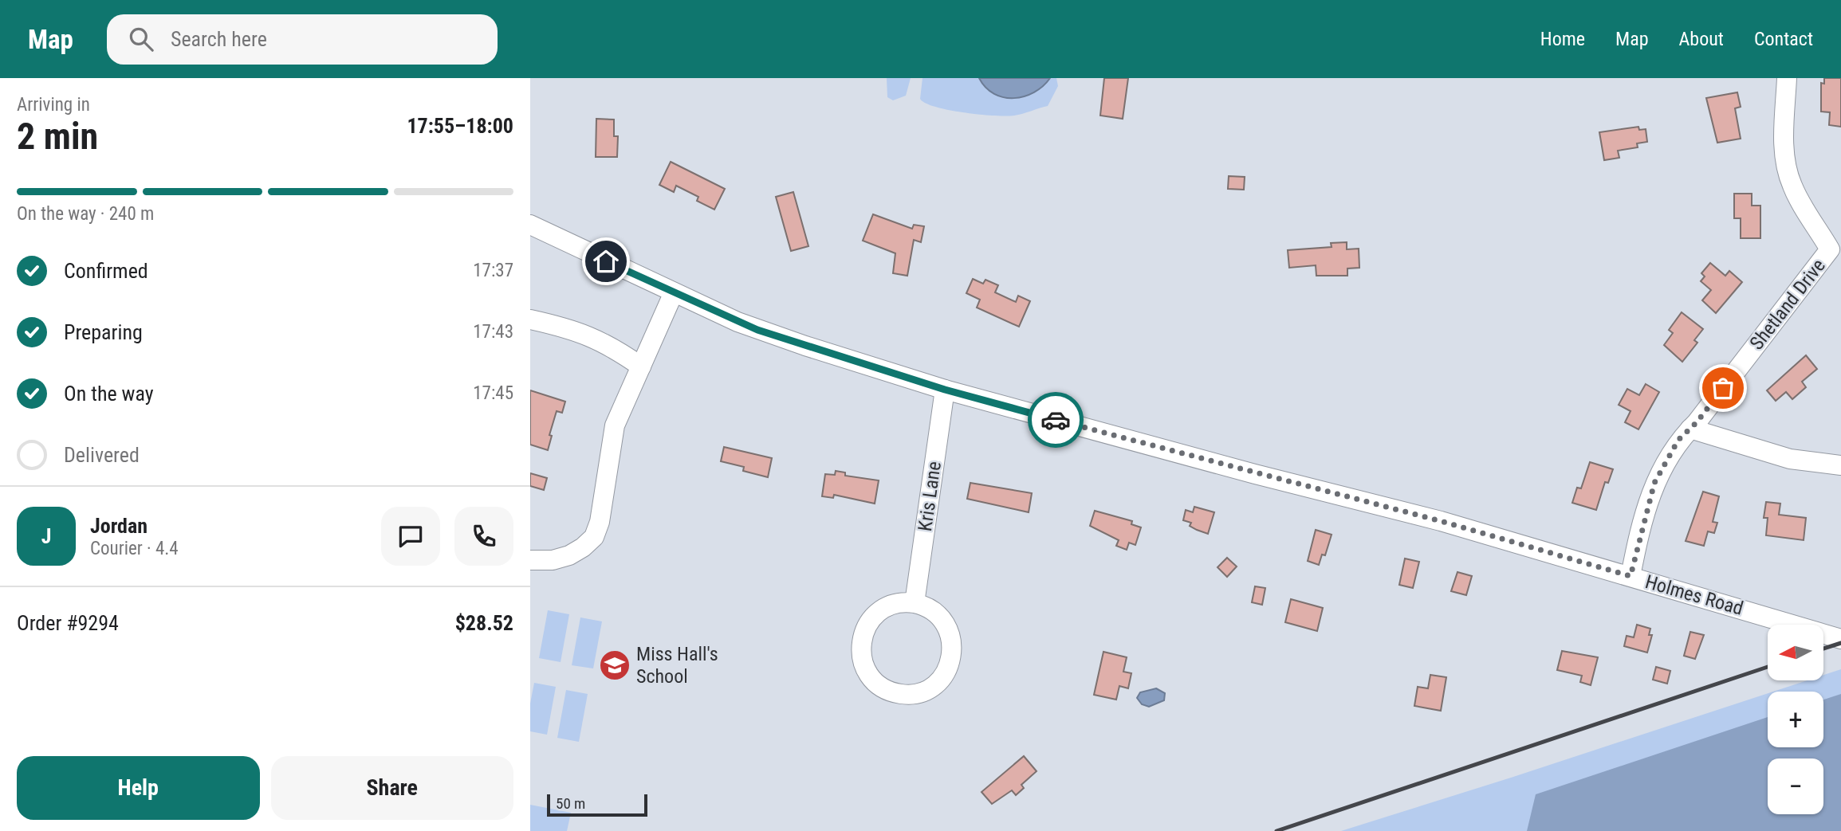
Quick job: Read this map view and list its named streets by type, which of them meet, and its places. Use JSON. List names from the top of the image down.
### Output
{
  "streets": {
    "street": ["Shetland Drive", "Kris Lane", "Holmes Road"]
  },
  "crossings": [
    ["Shetland Drive", "Holmes Road"],
    ["Kris Lane", "Holmes Road"]
  ],
  "places": {
    "school or university": ["Miss Hall's School"]
  },
  "scale_bar": "50 m",
  "north": "left",
  "page": {
    "header": "Map",
    "search": "Search here",
    "nav": [
      "Home",
      "Map",
      "About",
      "Contact"
    ],
    "heading": ["2 min", "Arriving in", "17:55–18:00"],
    "panel": [
      "Jordan",
      "Courier · 4.4",
      "Order #9294",
      "$28.52"
    ],
    "bar": "On the way · 240 m",
    "list": [
      ["Confirmed", "17:37"],
      ["Preparing", "17:43"],
      ["On the way", "17:45"],
      "Delivered"
    ],
    "round": "J",
    "map_buttons": ["+", "−"],
    "buttons": ["Help", "Share"],
    "scale": "50 m"
  }
}
